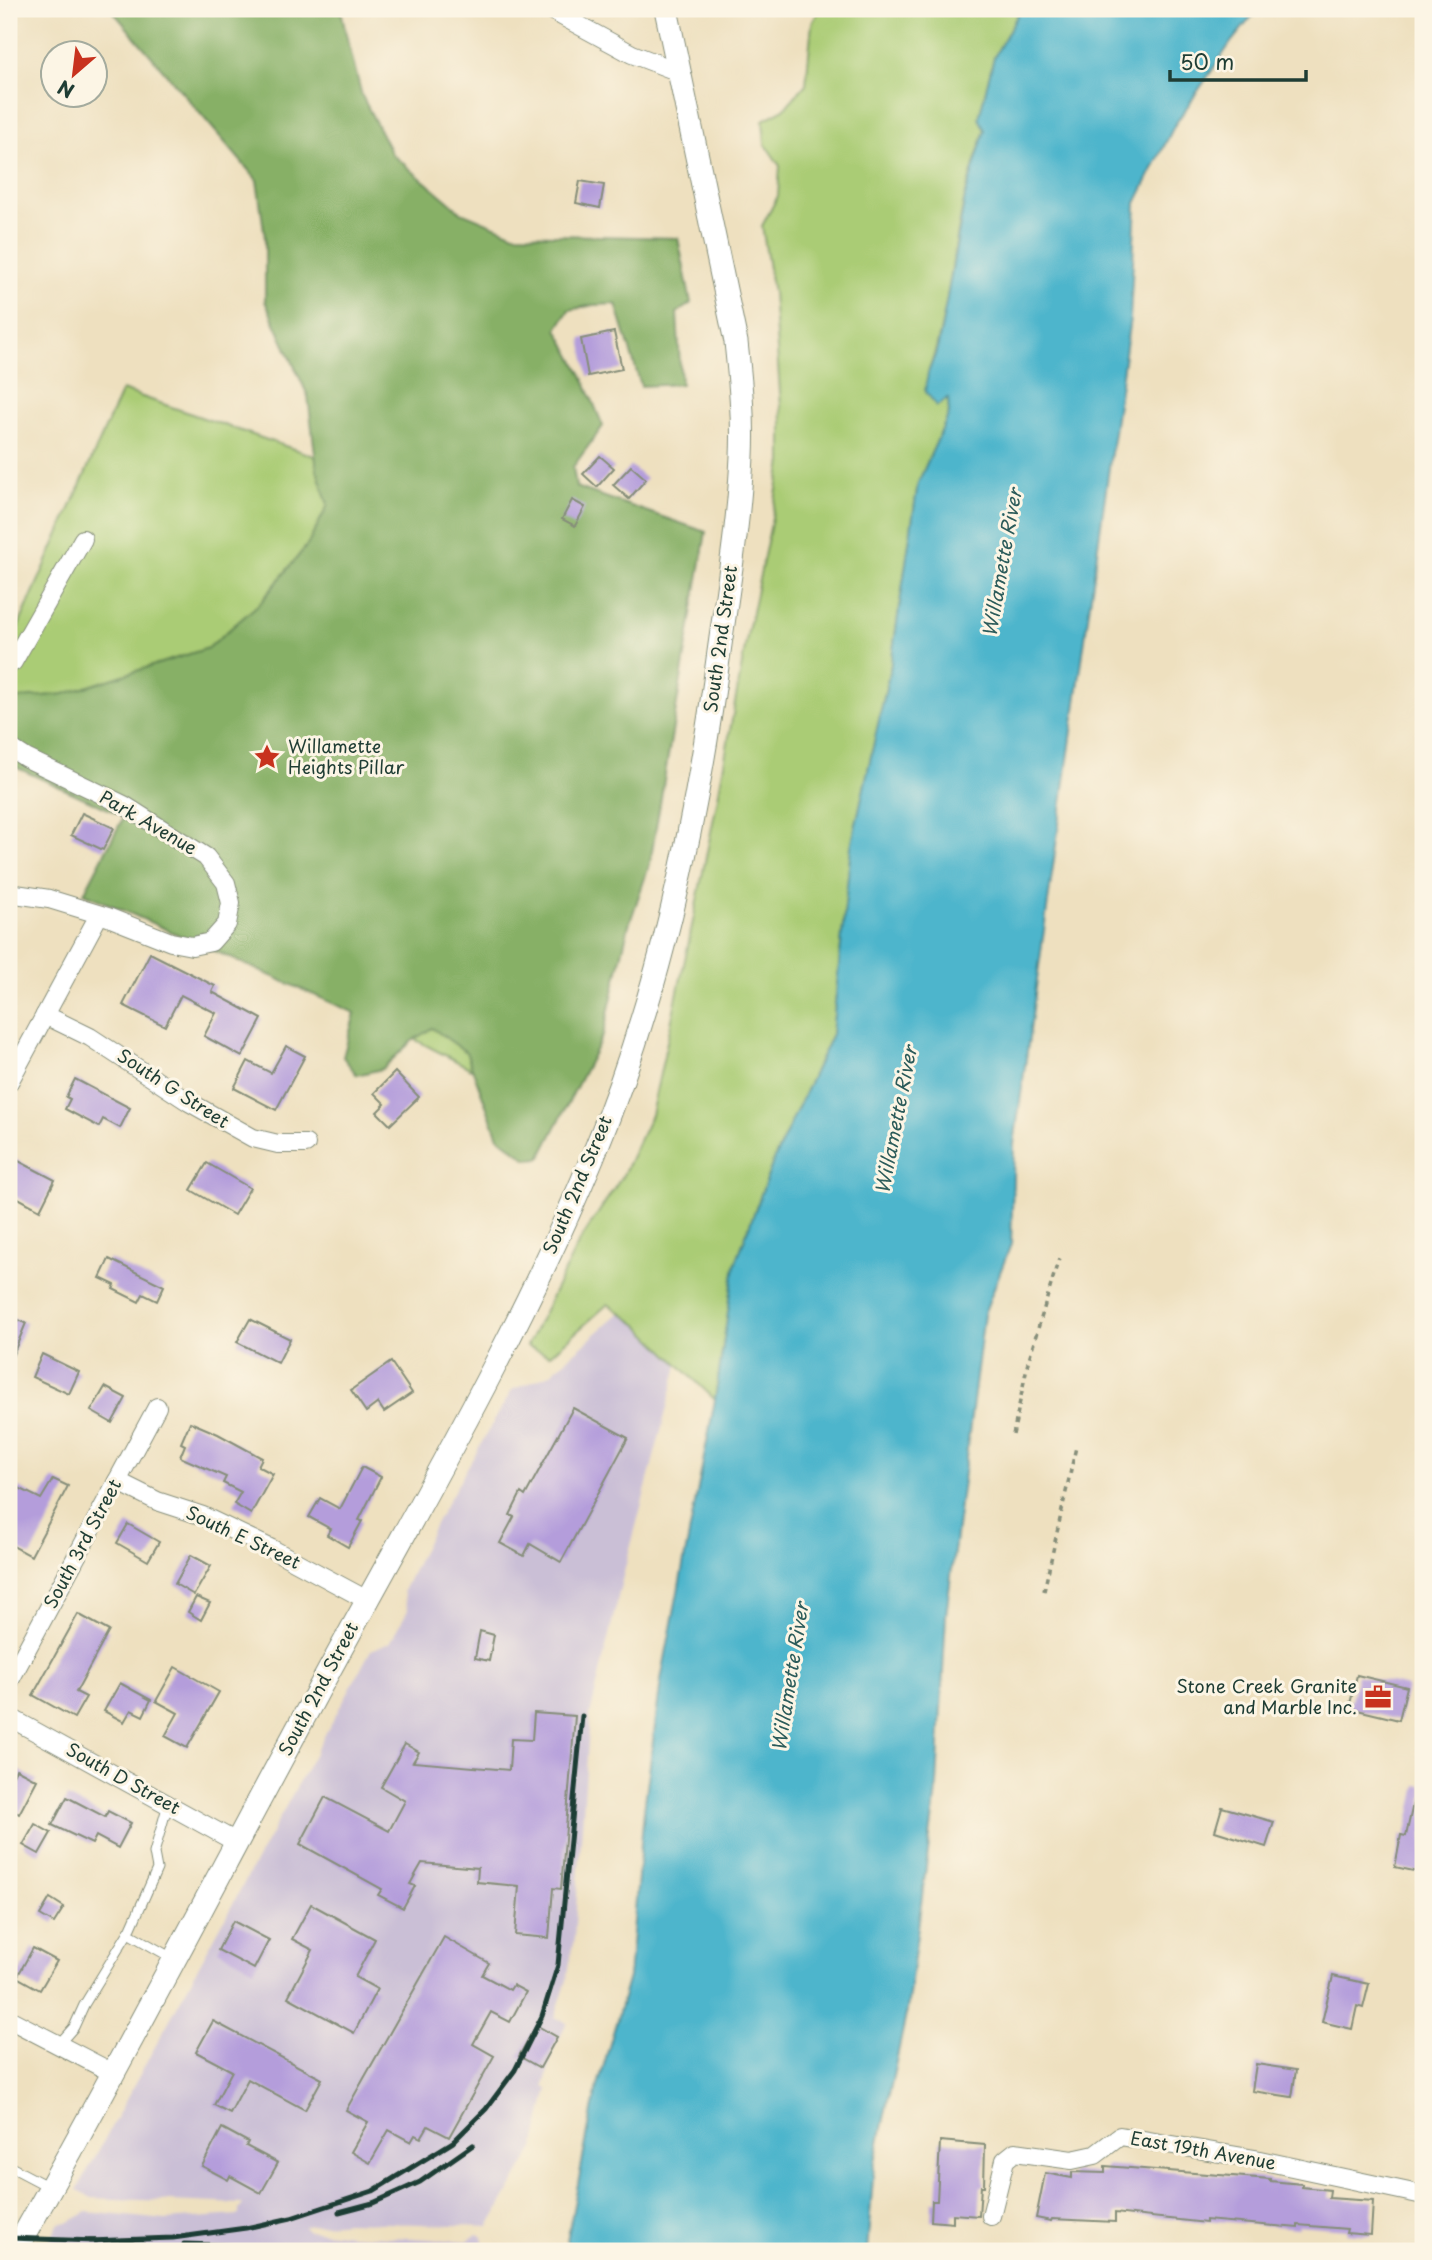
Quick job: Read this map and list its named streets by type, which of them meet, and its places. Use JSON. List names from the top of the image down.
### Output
{
  "streets": {
    "street": [
      "South 2nd Street",
      "Park Avenue",
      "South G Street",
      "South E Street",
      "South 3rd Street",
      "South D Street",
      "East 19th Avenue"
    ]
  },
  "crossings": [
    ["South 2nd Street", "South E Street"],
    ["South 2nd Street", "South D Street"],
    ["South E Street", "South 3rd Street"]
  ],
  "water": ["Willamette River"],
  "places": {
    "place": ["Willamette Heights Pillar"],
    "office": ["Stone Creek Granite and Marble Inc."]
  },
  "scale_bar": "50 m",
  "north": "bottom left"
}
